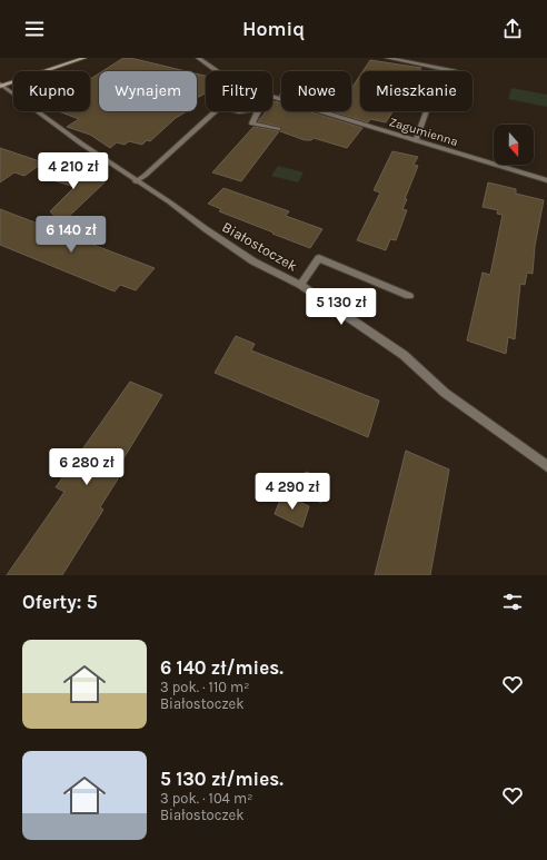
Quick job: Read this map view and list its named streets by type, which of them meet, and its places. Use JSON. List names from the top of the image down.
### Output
{
  "streets": {
    "street": ["Zagumienna", "Białostoczek"]
  },
  "north": "bottom",
  "page": {
    "header": "Homiq",
    "chip": [
      "Kupno",
      "Wynajem",
      "Filtry",
      "Nowe",
      "Mieszkanie"
    ],
    "price": [
      "4 210 zł",
      "6 140 zł",
      "5 130 zł",
      "6 280 zł",
      "4 290 zł"
    ],
    "heading": "Oferty: 5",
    "list": [
      {
        "name": "6 140 zł/mies.",
        "note": "3 pok. · 110 m² · Białostoczek"
      },
      {
        "name": "5 130 zł/mies.",
        "note": "3 pok. · 104 m² · Białostoczek"
      }
    ]
  }
}
